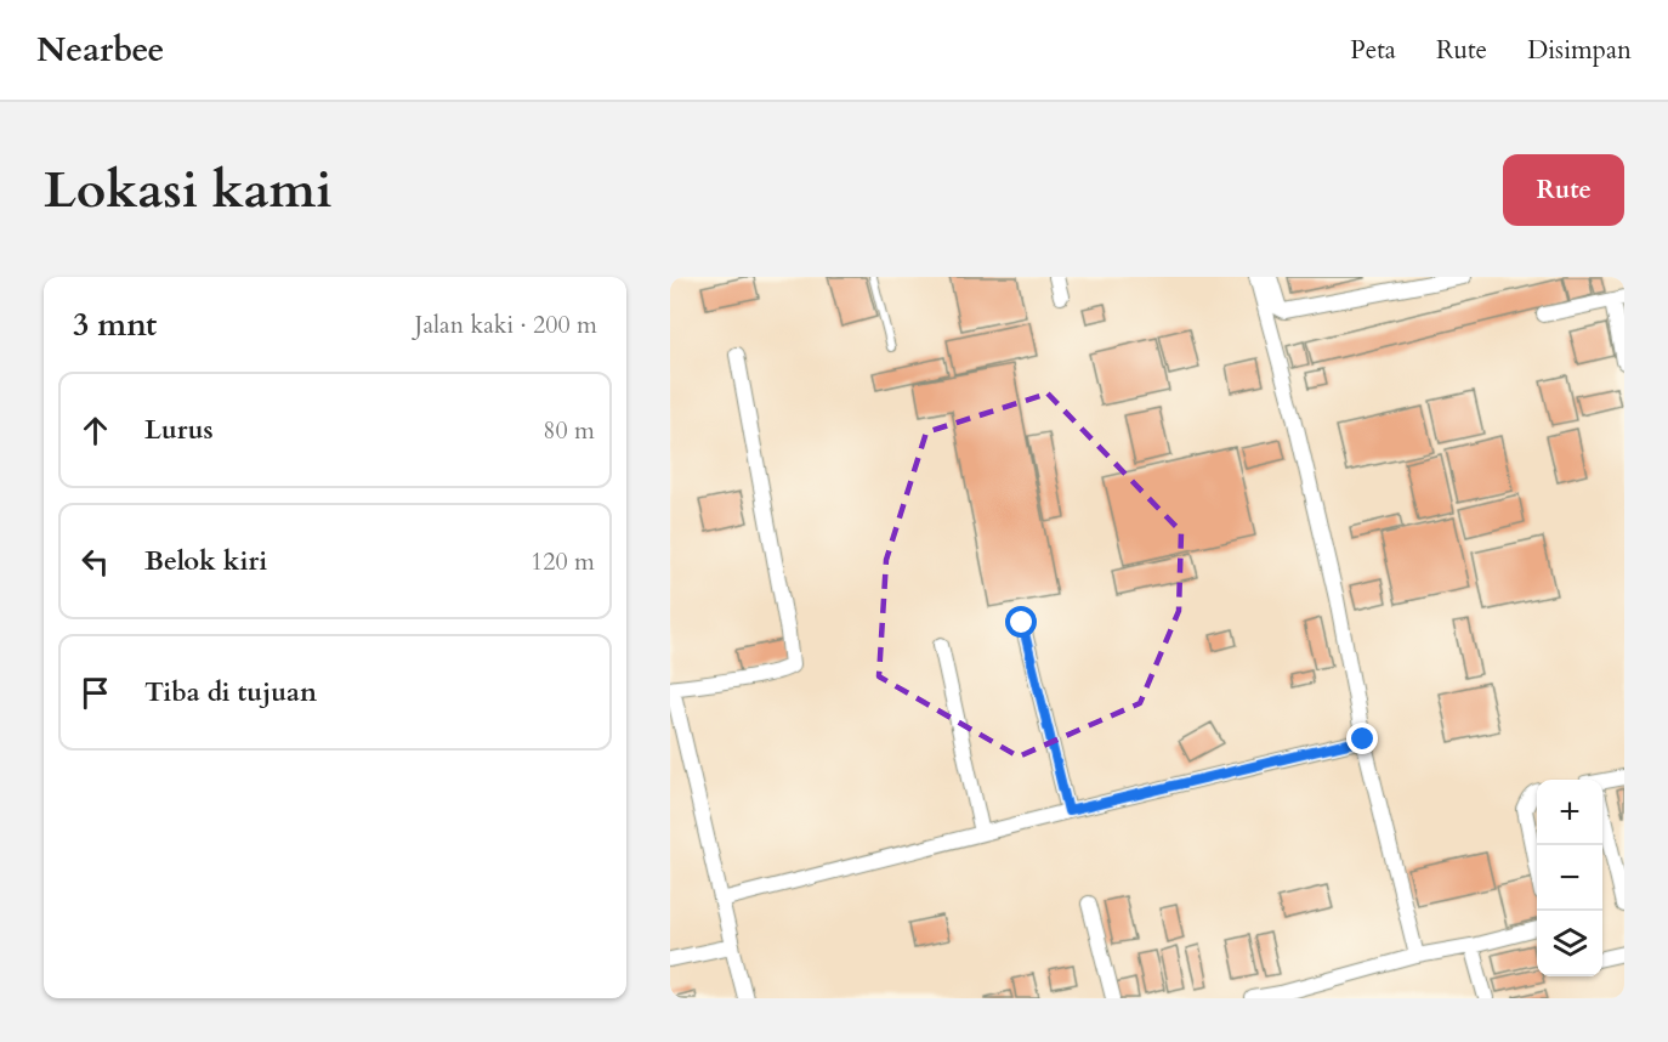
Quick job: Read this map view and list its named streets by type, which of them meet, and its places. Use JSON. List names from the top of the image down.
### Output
{
  "page": {
    "header": "Nearbee",
    "nav": ["Peta", "Rute", "Disimpan"],
    "buttons": "Rute",
    "title": "Lokasi kami",
    "heading": ["3 mnt", "Jalan kaki · 200 m"],
    "list": [
      ["Lurus", "80 m"],
      ["Belok kiri", "120 m"],
      "Tiba di tujuan"
    ],
    "map_buttons": ["+", "−"]
  }
}
